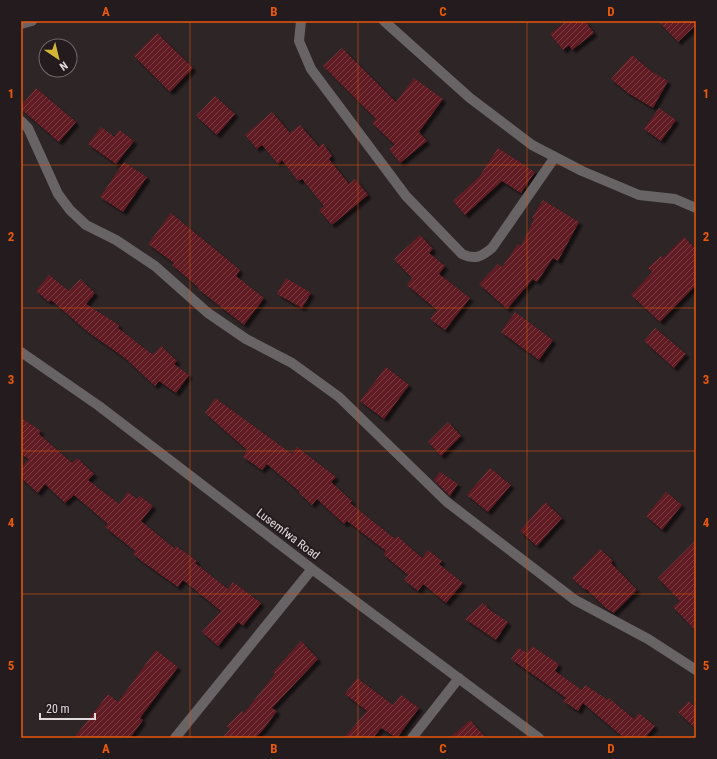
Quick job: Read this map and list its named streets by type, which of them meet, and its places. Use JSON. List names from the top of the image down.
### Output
{
  "streets": {
    "street": ["Lusemfwa Road"]
  },
  "scale_bar": "20 m",
  "north": "bottom right",
  "grid": {
    "columns": [
      "A",
      "B",
      "C",
      "D"
    ],
    "rows": [
      "1",
      "2",
      "3",
      "4",
      "5"
    ]
  }
}
